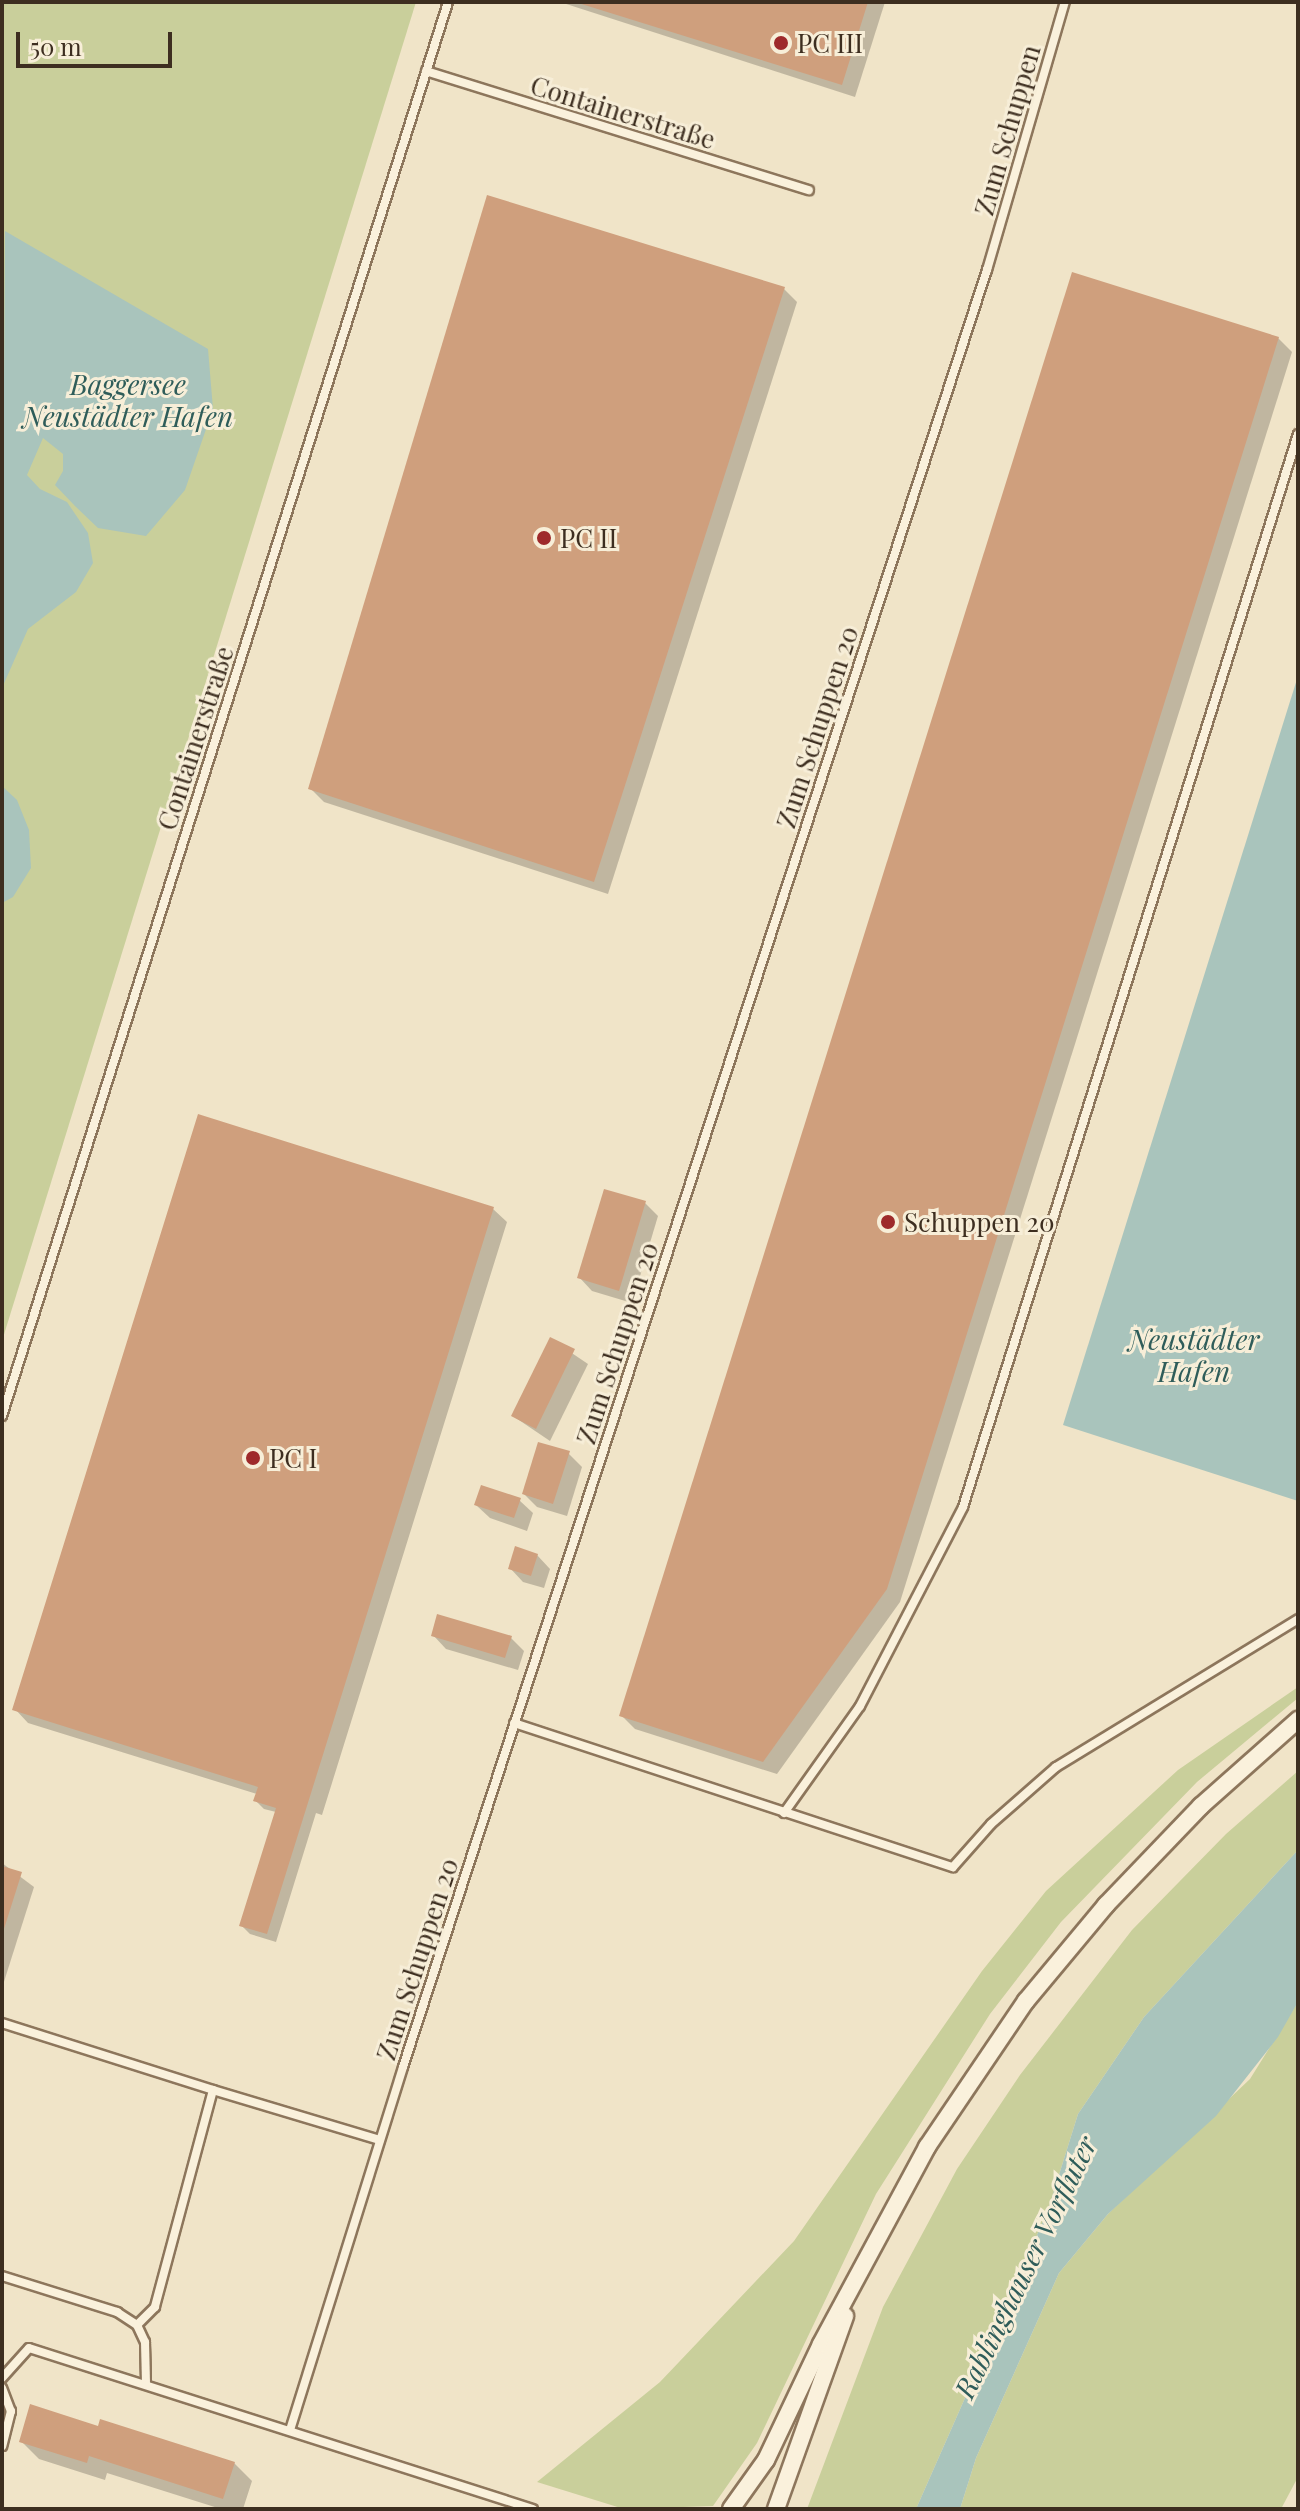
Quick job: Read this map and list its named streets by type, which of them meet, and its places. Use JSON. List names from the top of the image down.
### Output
{
  "streets": {
    "lane": ["Containerstraße", "Zum Schuppen", "Zum Schuppen 20"]
  },
  "crossings": [
    ["Zum Schuppen", "Zum Schuppen 20"]
  ],
  "water": ["Baggersee Neustädter Hafen", "Neustädter Hafen", "Rablinghauser Vorfluter"],
  "places": [
    "PC III",
    "PC II",
    "Schuppen 20",
    "PC I"
  ],
  "scale_bar": "50 m"
}
